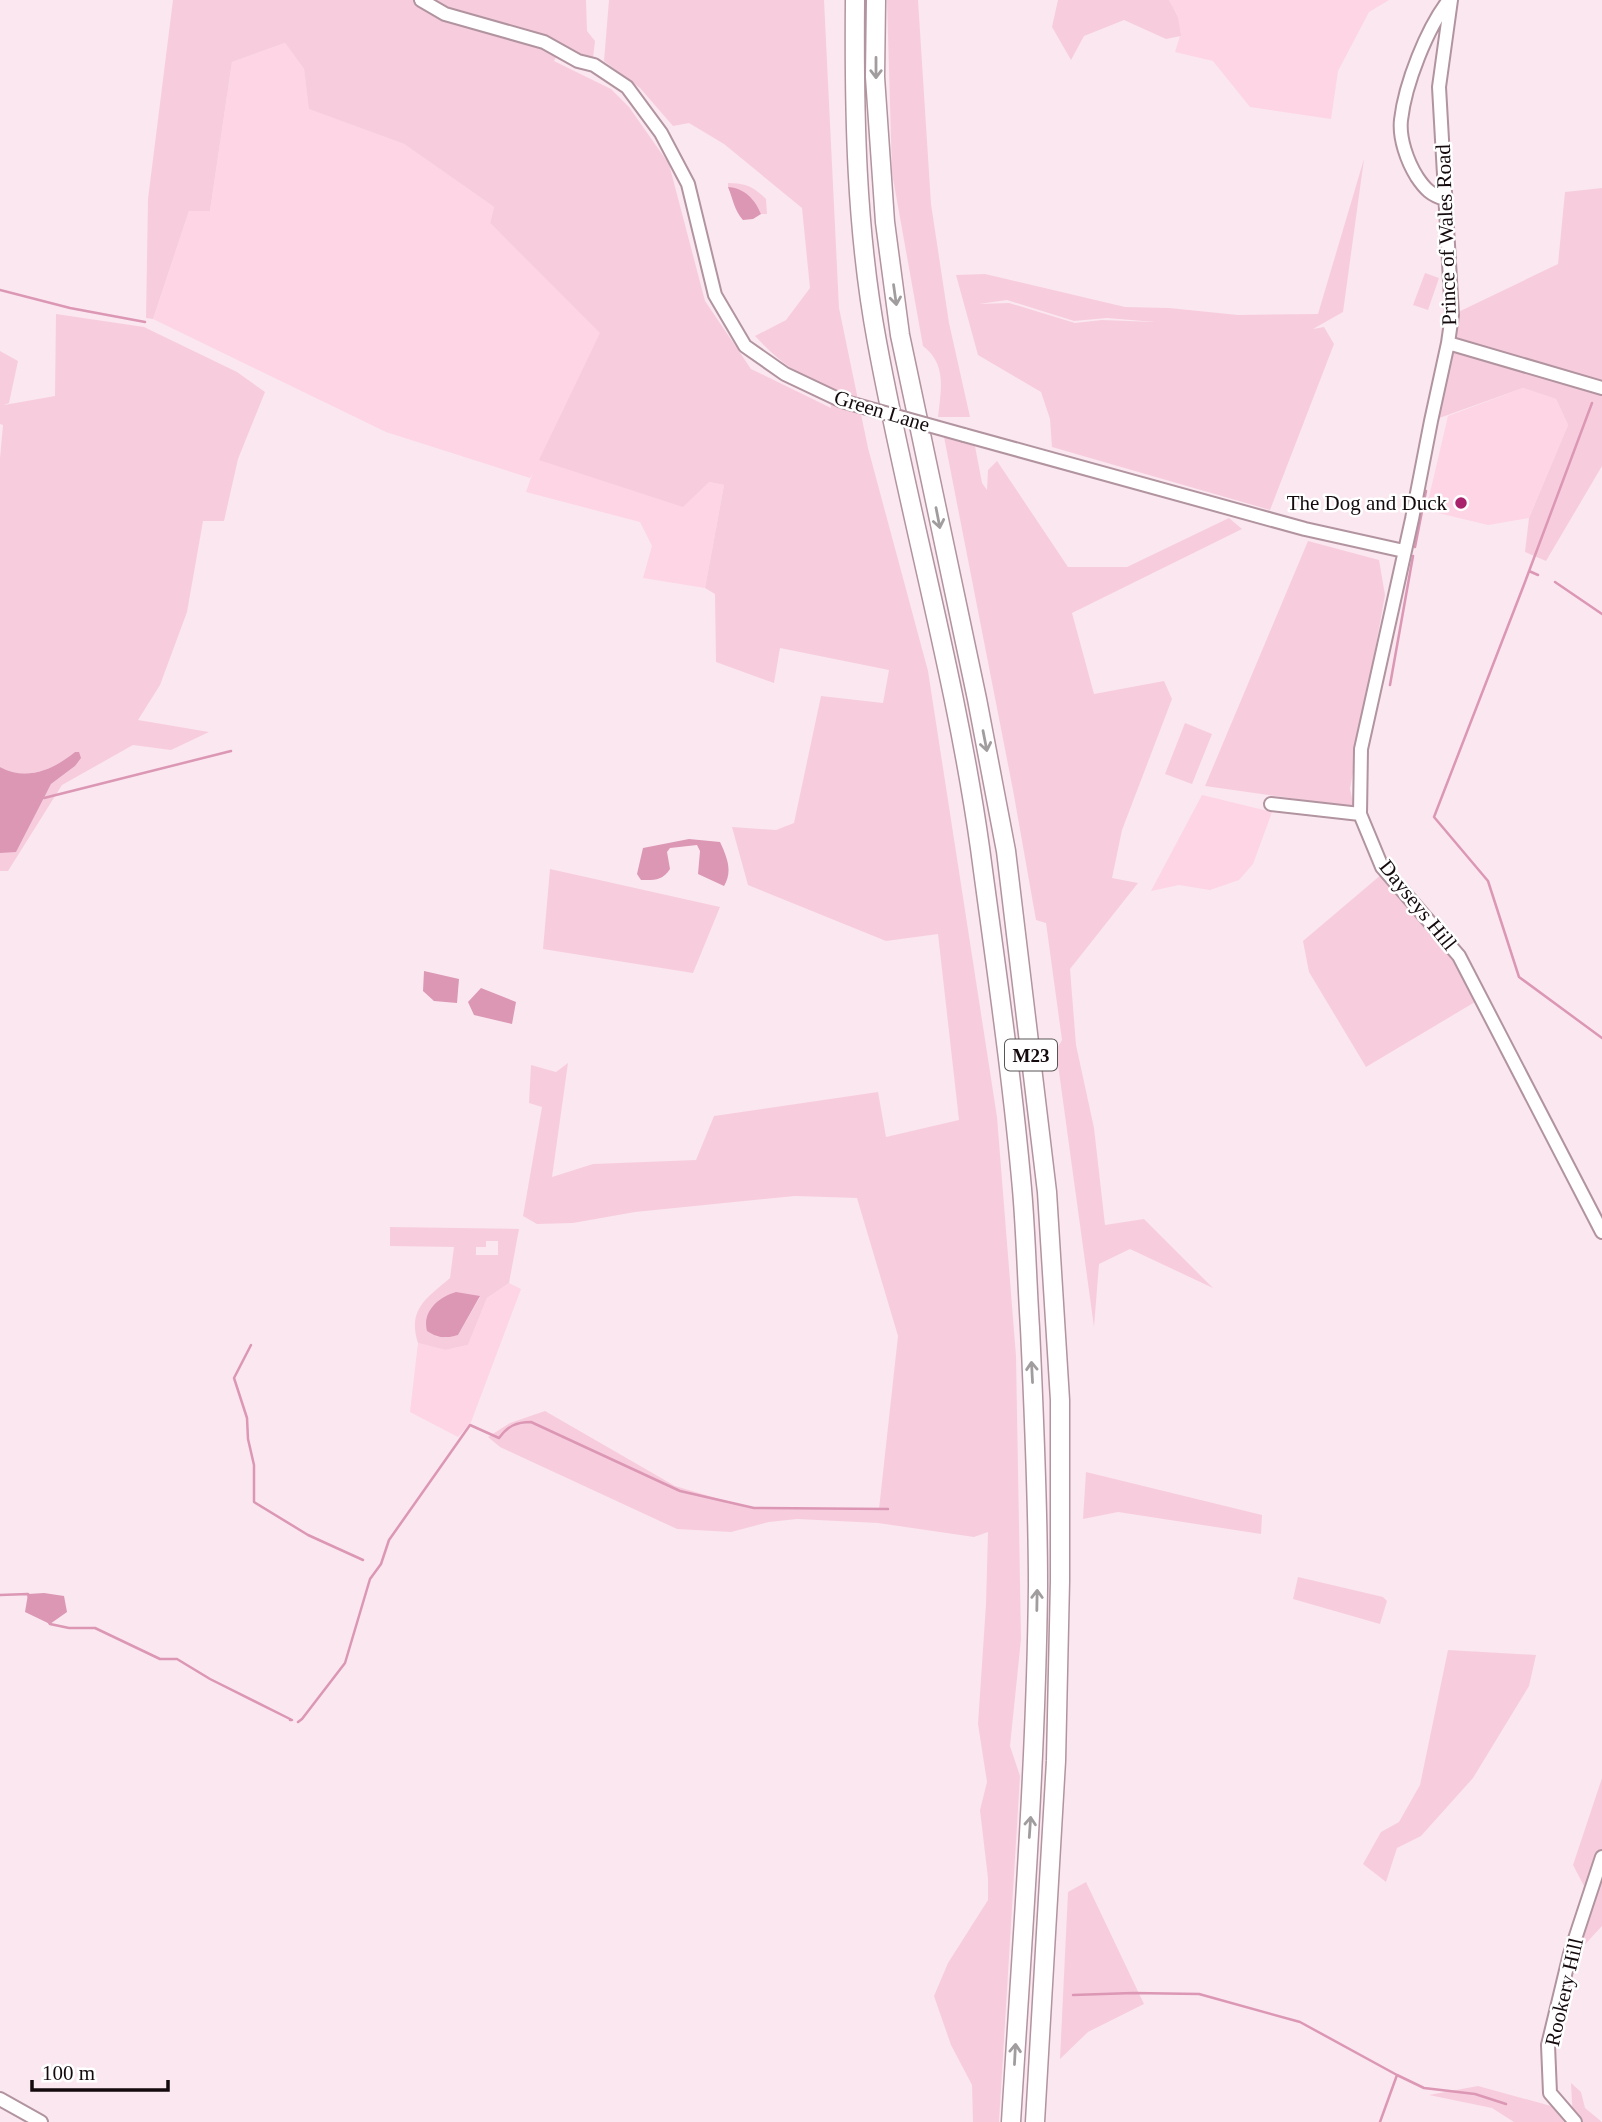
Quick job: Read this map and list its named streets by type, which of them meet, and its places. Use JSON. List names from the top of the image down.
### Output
{
  "streets": {
    "highway": ["M23"],
    "street": [
      "Prince of Wales Road",
      "Green Lane",
      "Dayseys Hill",
      "Rookery Hill"
    ]
  },
  "crossings": [
    ["Prince of Wales Road", "Green Lane"],
    ["Prince of Wales Road", "Dayseys Hill"],
    ["Green Lane", "Dayseys Hill"]
  ],
  "places": ["The Dog and Duck"],
  "scale_bar": "100 m"
}
